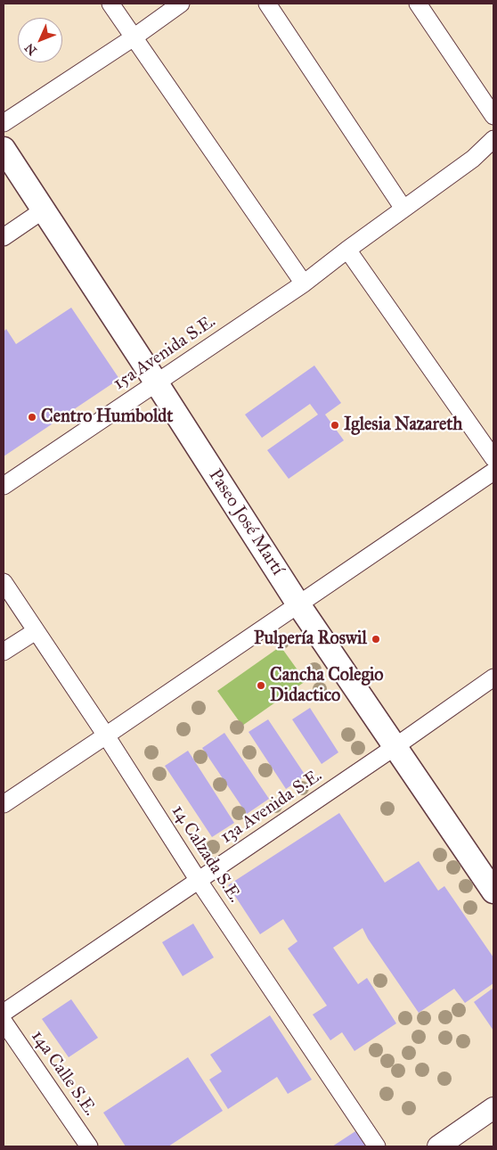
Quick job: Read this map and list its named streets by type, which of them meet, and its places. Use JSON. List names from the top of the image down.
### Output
{
  "streets": {
    "main road": ["Paseo José Martí"],
    "street": [
      "15a Avenida S.E.",
      "13a Avenida S.E.",
      "14 Calzada S.E.",
      "14a Calle S.E."
    ]
  },
  "crossings": [
    ["15a Avenida S.E.", "Paseo José Martí"],
    ["Paseo José Martí", "13a Avenida S.E."],
    ["13a Avenida S.E.", "14 Calzada S.E."]
  ],
  "places": [
    "Centro Humboldt",
    "Iglesia Nazareth",
    "Pulpería Roswil",
    "Cancha Colegio Didactico"
  ],
  "north": "bottom left"
}
